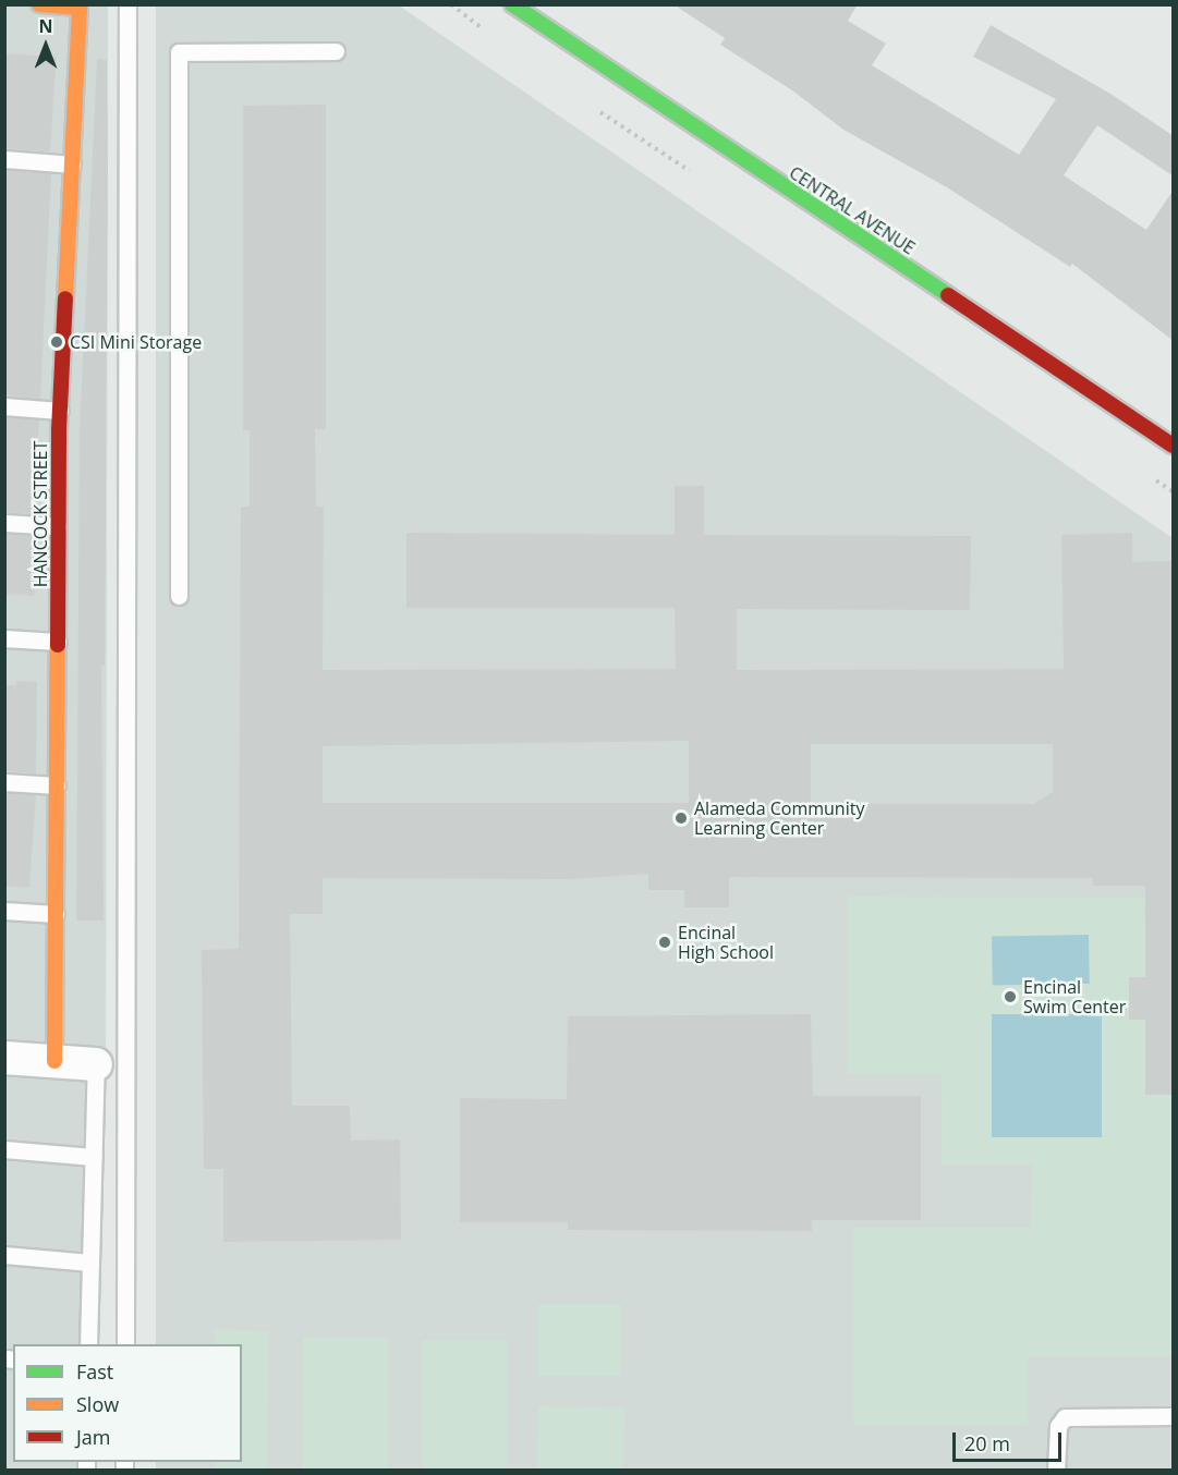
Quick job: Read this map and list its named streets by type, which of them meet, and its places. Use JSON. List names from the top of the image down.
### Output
{
  "streets": {
    "street": ["CENTRAL AVENUE", "HANCOCK STREET"]
  },
  "places": [
    "CSI Mini Storage",
    "Alameda Community Learning Center",
    "Encinal High School",
    "Encinal Swim Center"
  ],
  "legend": ["Fast", "Slow", "Jam"],
  "scale_bar": "20 m",
  "north": "top"
}
